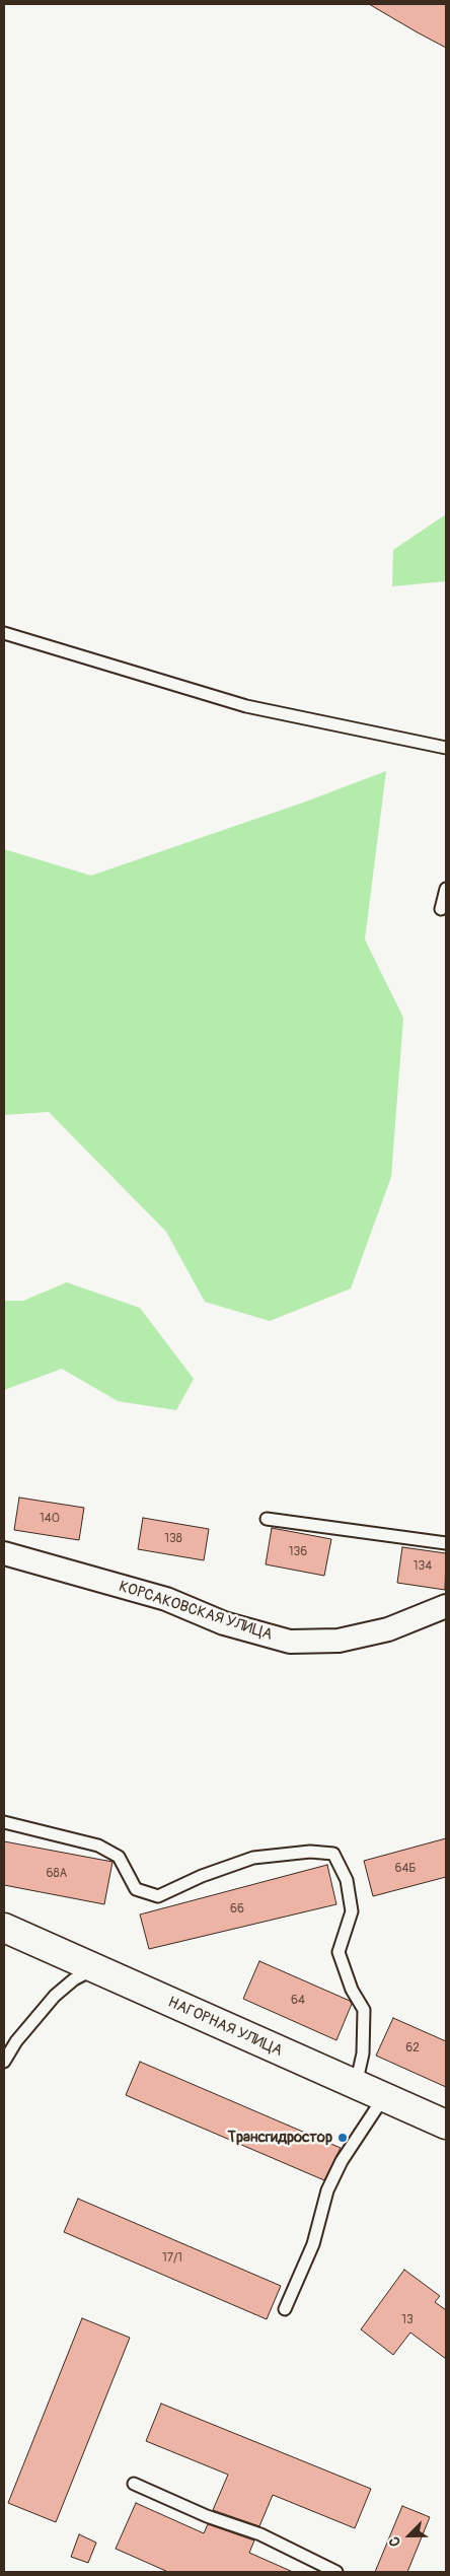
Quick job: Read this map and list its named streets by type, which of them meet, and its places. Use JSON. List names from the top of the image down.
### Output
{
  "streets": {
    "street": ["КОРСАКОВСКАЯ УЛИЦА", "НАГОРНАЯ УЛИЦА"]
  },
  "places": ["Трансгидростор"],
  "house_numbers": [
    "140",
    "138",
    "136",
    "134",
    "64Б",
    "68А",
    "66",
    "64",
    "62",
    "17/1",
    "13"
  ],
  "north": "bottom left"
}
